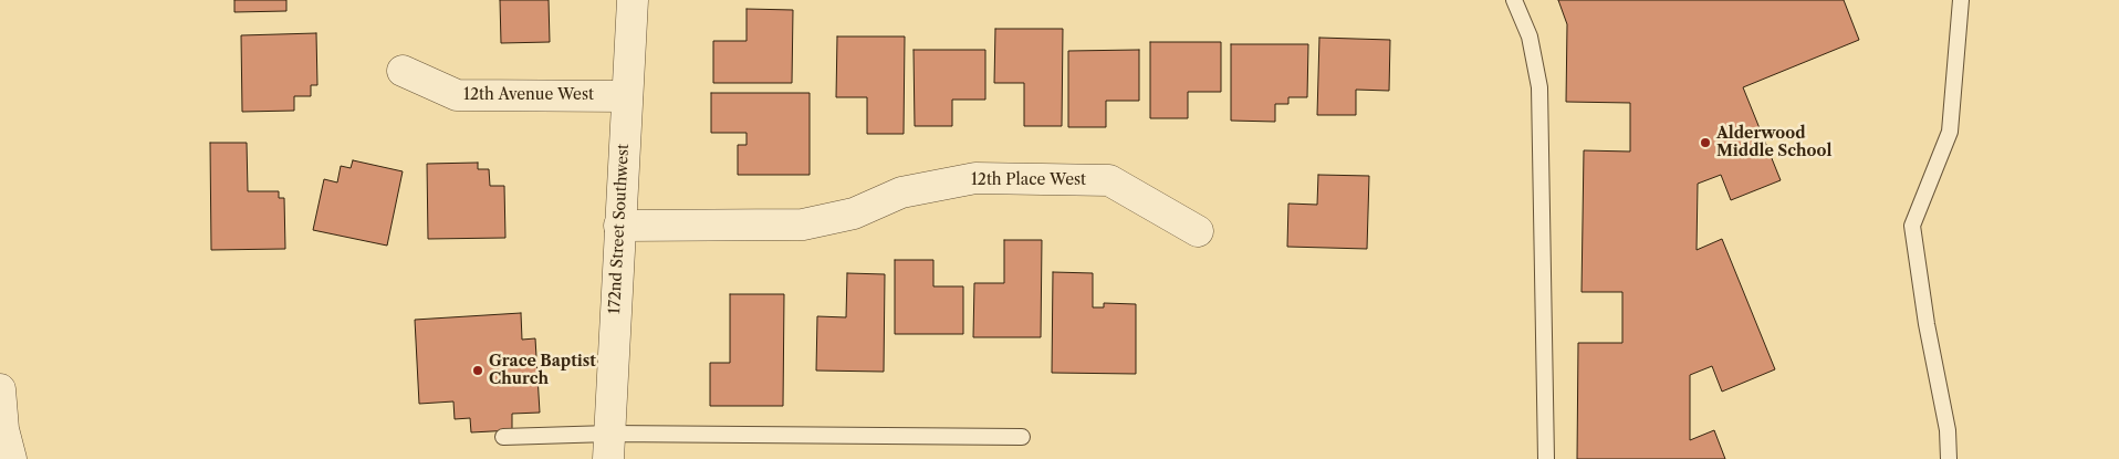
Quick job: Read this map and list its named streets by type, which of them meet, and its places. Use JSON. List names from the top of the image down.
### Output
{
  "streets": {
    "street": ["12th Avenue West", "12th Place West", "172nd Street Southwest"]
  },
  "crossings": [
    ["12th Avenue West", "172nd Street Southwest"],
    ["12th Place West", "172nd Street Southwest"]
  ],
  "places": ["Alderwood Middle School", "Grace Baptist Church"]
}
